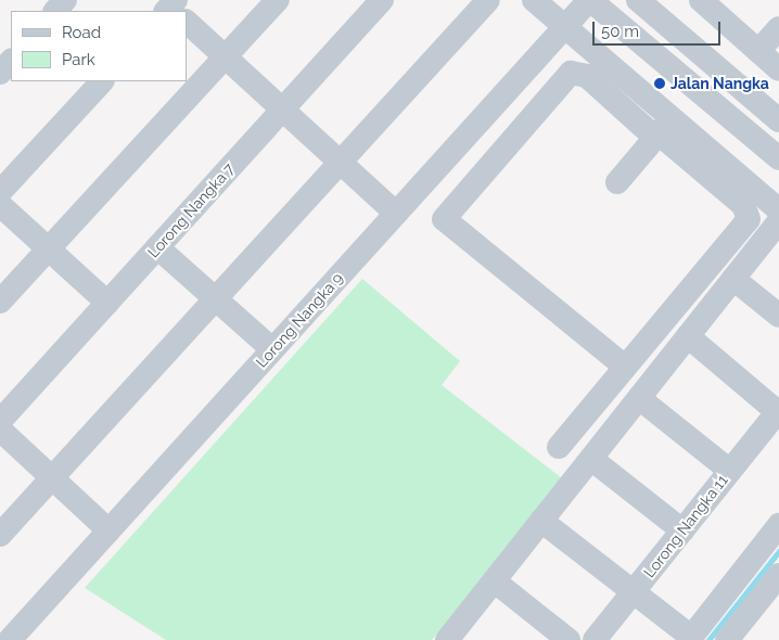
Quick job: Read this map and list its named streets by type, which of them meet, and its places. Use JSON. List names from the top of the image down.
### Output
{
  "streets": {
    "street": ["Lorong Nangka 7", "Lorong Nangka 9", "Lorong Nangka 11"]
  },
  "places": ["Jalan Nangka"],
  "legend": ["Road", "Park"],
  "scale_bar": "50 m"
}
